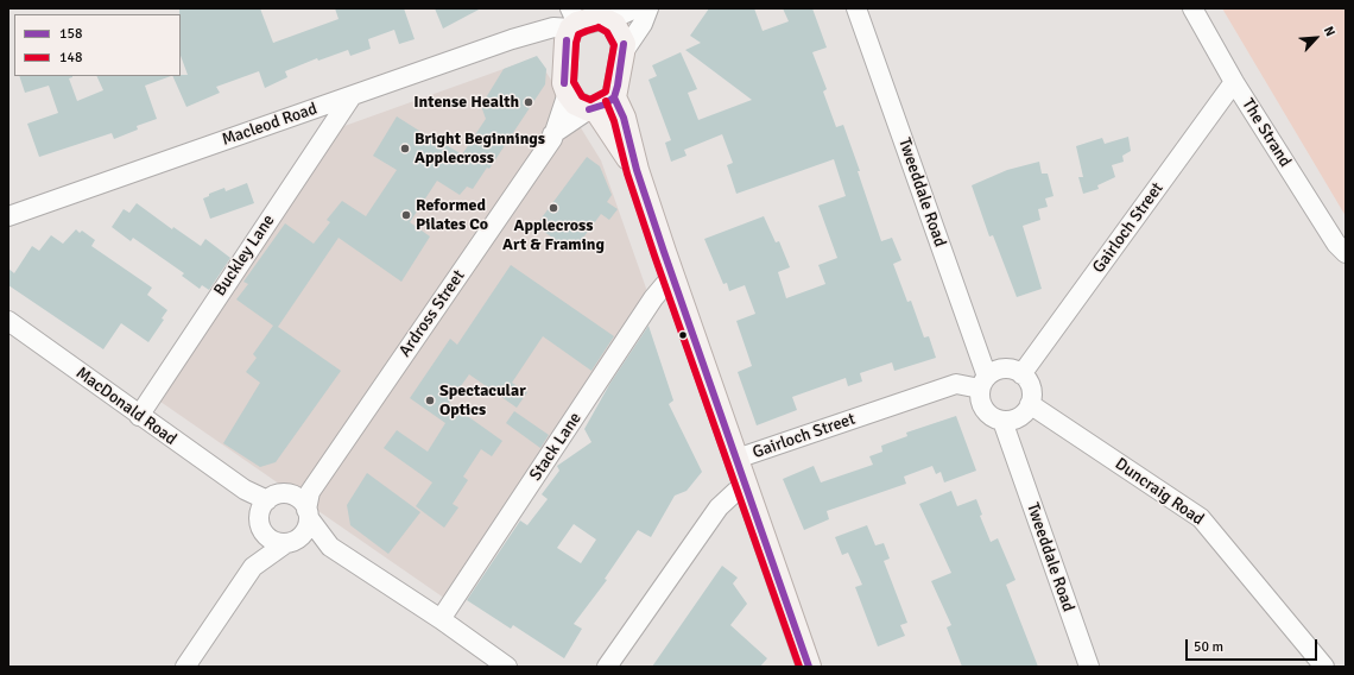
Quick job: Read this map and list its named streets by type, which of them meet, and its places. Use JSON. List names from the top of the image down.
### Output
{
  "streets": {
    "street": [
      "Macleod Road",
      "The Strand",
      "Tweeddale Road",
      "Gairloch Street",
      "Buckley Lane",
      "Ardross Street",
      "MacDonald Road",
      "Stack Lane",
      "Duncraig Road"
    ]
  },
  "crossings": [
    ["Macleod Road", "Buckley Lane"],
    ["The Strand", "Gairloch Street"],
    ["Tweeddale Road", "Gairloch Street"],
    ["Tweeddale Road", "Duncraig Road"],
    ["Gairloch Street", "Duncraig Road"],
    ["Buckley Lane", "MacDonald Road"],
    ["Ardross Street", "MacDonald Road"]
  ],
  "places": [
    "Intense Health",
    "Bright Beginnings Applecross",
    "Applecross Art & Framing",
    "Reformed Pilates Co",
    "Spectacular Optics"
  ],
  "lines": ["transit line 148", "transit line 158"],
  "legend": ["158", "148"],
  "scale_bar": "50 m",
  "north": "top right"
}
